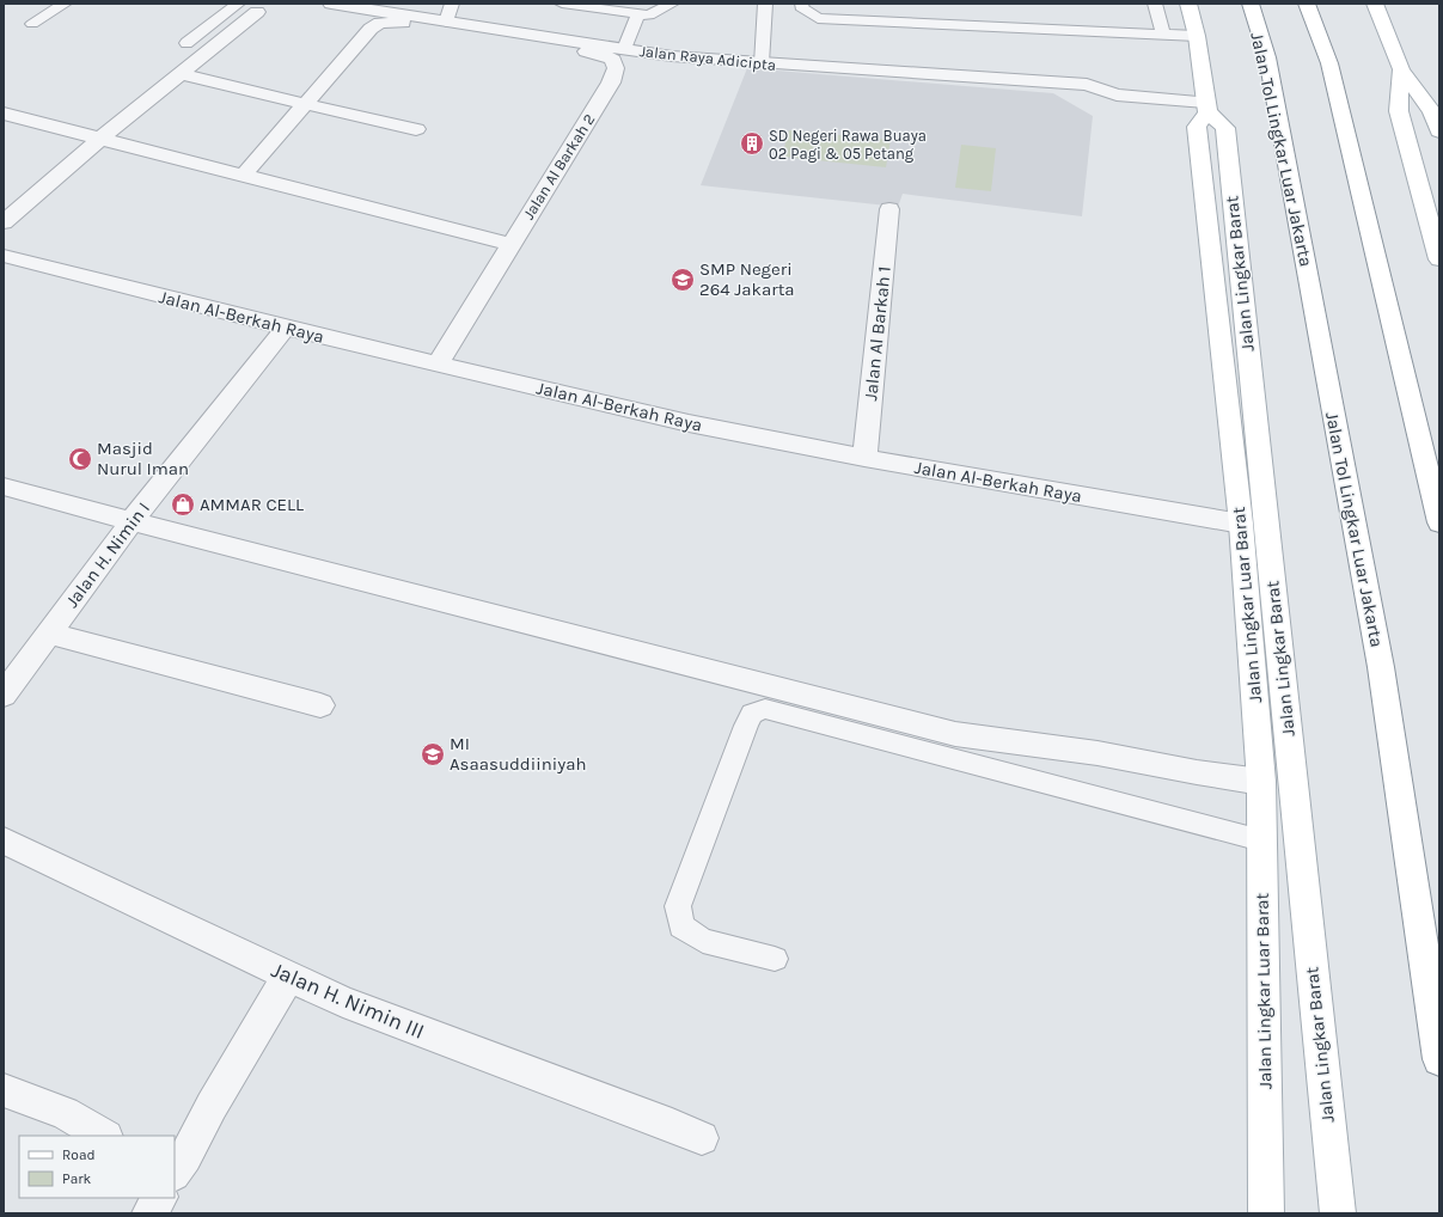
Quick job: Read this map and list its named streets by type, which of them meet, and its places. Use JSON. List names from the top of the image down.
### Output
{
  "streets": {
    "main road": ["Jalan Tol Lingkar Luar Jakarta", "Jalan Lingkar Barat", "Jalan Lingkar Luar Barat"],
    "street": [
      "Jalan Raya Adicipta",
      "Jalan Al Barkah 2",
      "Jalan Al-Berkah Raya",
      "Jalan Al Barkah 1",
      "Jalan H. Nimin I",
      "Jalan H. Nimin III"
    ]
  },
  "crossings": [
    ["Jalan Raya Adicipta", "Jalan Lingkar Barat"],
    ["Jalan Raya Adicipta", "Jalan Lingkar Luar Barat"],
    ["Jalan Al Barkah 2", "Jalan Al-Berkah Raya"],
    ["Jalan Lingkar Barat", "Jalan Lingkar Luar Barat"],
    ["Jalan Al-Berkah Raya", "Jalan Al Barkah 1"],
    ["Jalan Al-Berkah Raya", "Jalan H. Nimin I"],
    ["Jalan Al-Berkah Raya", "Jalan Lingkar Luar Barat"]
  ],
  "places": {
    "building": ["SD Negeri Rawa Buaya 02 Pagi & 05 Petang"],
    "school or university": ["SMP Negeri 264 Jakarta", "MI Asaasuddiiniyah"],
    "mosque": ["Masjid Nurul Iman"],
    "shop": ["AMMAR CELL"]
  },
  "legend": ["Road", "Park"]
}
